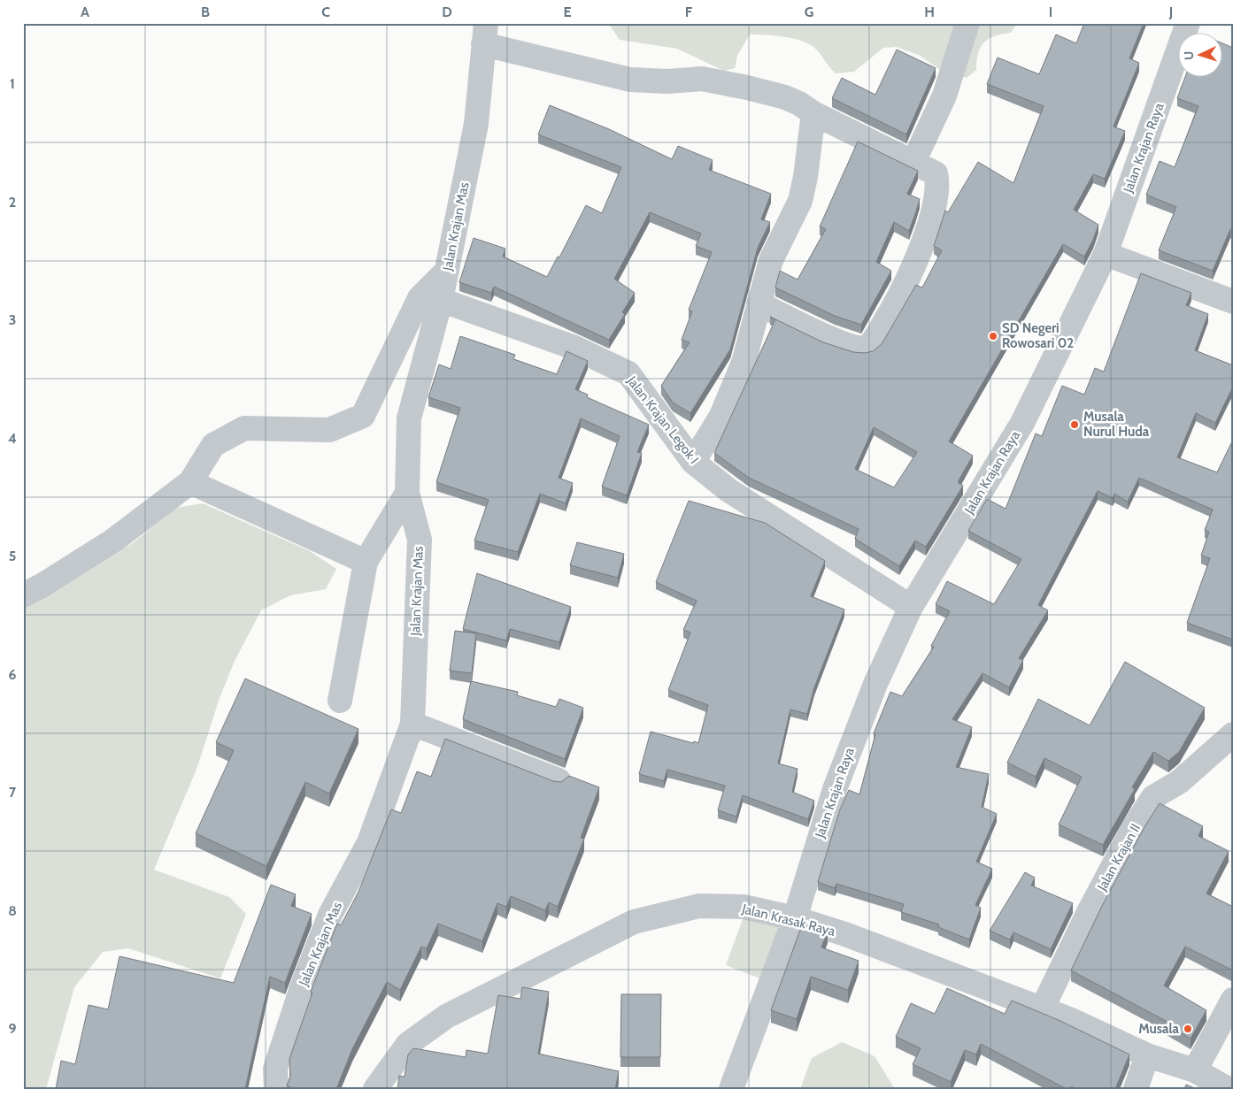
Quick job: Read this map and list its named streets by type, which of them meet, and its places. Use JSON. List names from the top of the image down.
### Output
{
  "streets": {
    "street": [
      "Jalan Krajan Raya",
      "Jalan Krajan Mas",
      "Jalan Krajan Legok I",
      "Jalan Krajan II",
      "Jalan Krasak Raya"
    ]
  },
  "crossings": [
    ["Jalan Krajan Raya", "Jalan Krajan Legok I"],
    ["Jalan Krajan Raya", "Jalan Krasak Raya"],
    ["Jalan Krajan Mas", "Jalan Krajan Legok I"],
    ["Jalan Krajan II", "Jalan Krasak Raya"]
  ],
  "places": ["SD Negeri Rowosari 02", "Musala Nurul Huda", "Musala"],
  "north": "left",
  "grid": {
    "columns": [
      "A",
      "B",
      "C",
      "D",
      "E",
      "F",
      "G",
      "H",
      "I",
      "J"
    ],
    "rows": [
      "1",
      "2",
      "3",
      "4",
      "5",
      "6",
      "7",
      "8",
      "9"
    ]
  }
}
